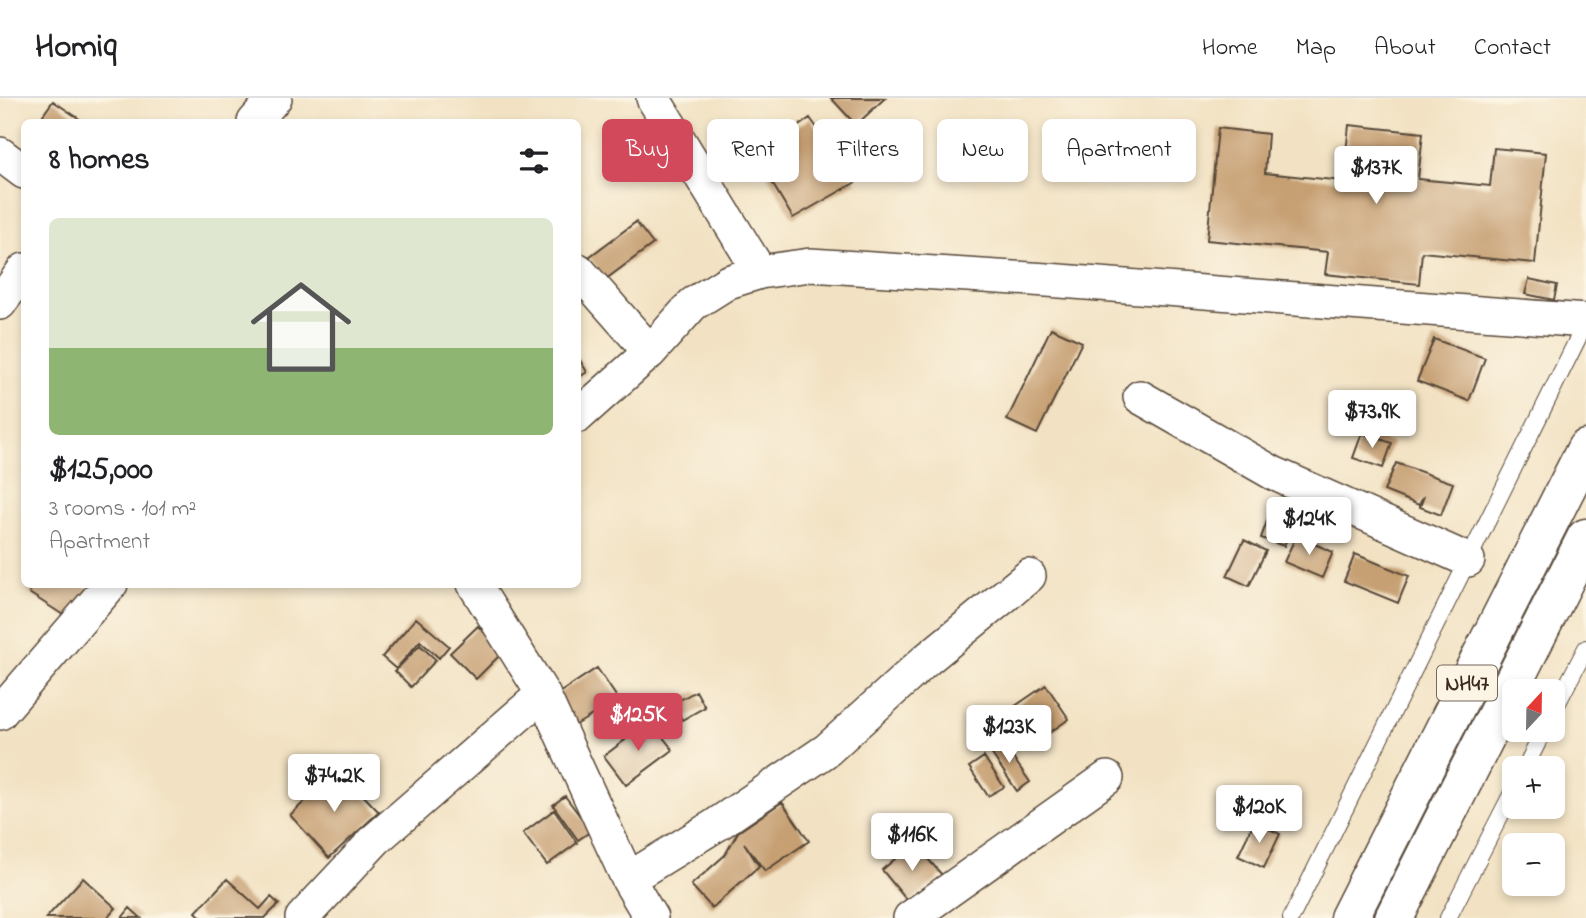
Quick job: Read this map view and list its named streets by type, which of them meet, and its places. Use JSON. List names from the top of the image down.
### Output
{
  "streets": {
    "highway": ["NH47"]
  },
  "north": "top",
  "page": {
    "header": "Homiq",
    "nav": [
      "Home",
      "Map",
      "About",
      "Contact"
    ],
    "chip": [
      "Buy",
      "Rent",
      "Filters",
      "New",
      "Apartment"
    ],
    "heading": "8 homes",
    "price": [
      "$137K",
      "$73.9K",
      "$124K",
      "$125K",
      "$123K",
      "$74.2K",
      "$120K",
      "$116K"
    ],
    "list": [
      {
        "name": "$125,000",
        "note": "3 rooms · 101 m² · Apartment"
      }
    ],
    "map_buttons": ["+", "−"]
  }
}
